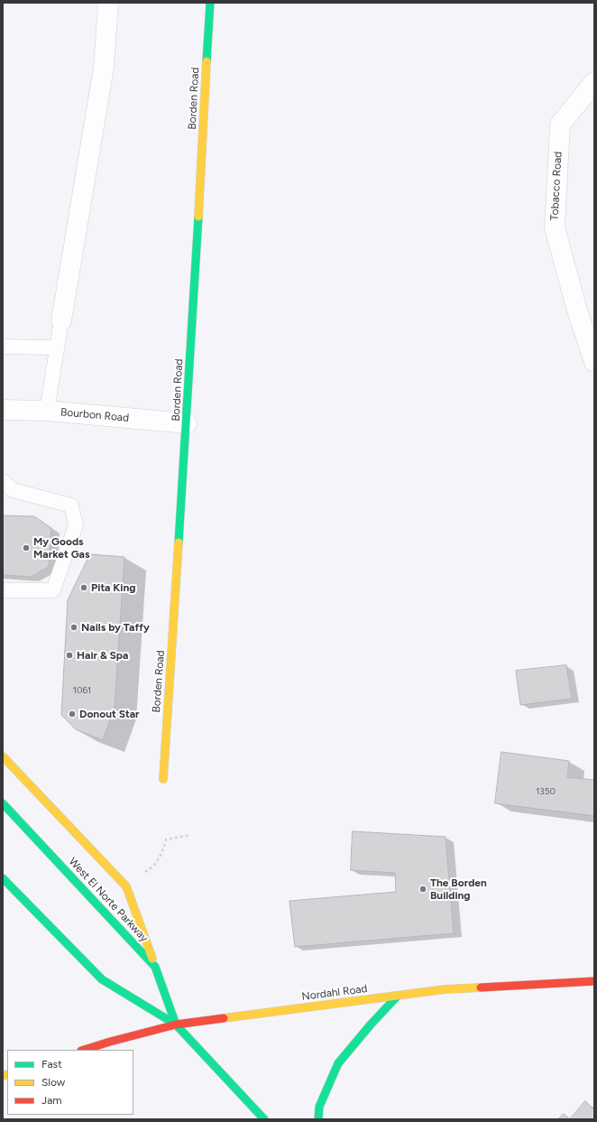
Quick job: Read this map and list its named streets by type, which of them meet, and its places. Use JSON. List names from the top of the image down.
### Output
{
  "streets": {
    "main road": ["Borden Road", "West El Norte Parkway", "Nordahl Road"],
    "street": ["Tobacco Road", "Bourbon Road"]
  },
  "crossings": [
    ["Borden Road", "Bourbon Road"],
    ["West El Norte Parkway", "Nordahl Road"]
  ],
  "places": [
    "My Goods Market Gas",
    "Pita King",
    "Nails by Taffy",
    "Hair & Spa",
    "Donout Star",
    "The Borden Building"
  ],
  "house_numbers": ["1061", "1350"],
  "legend": ["Fast", "Slow", "Jam"]
}
